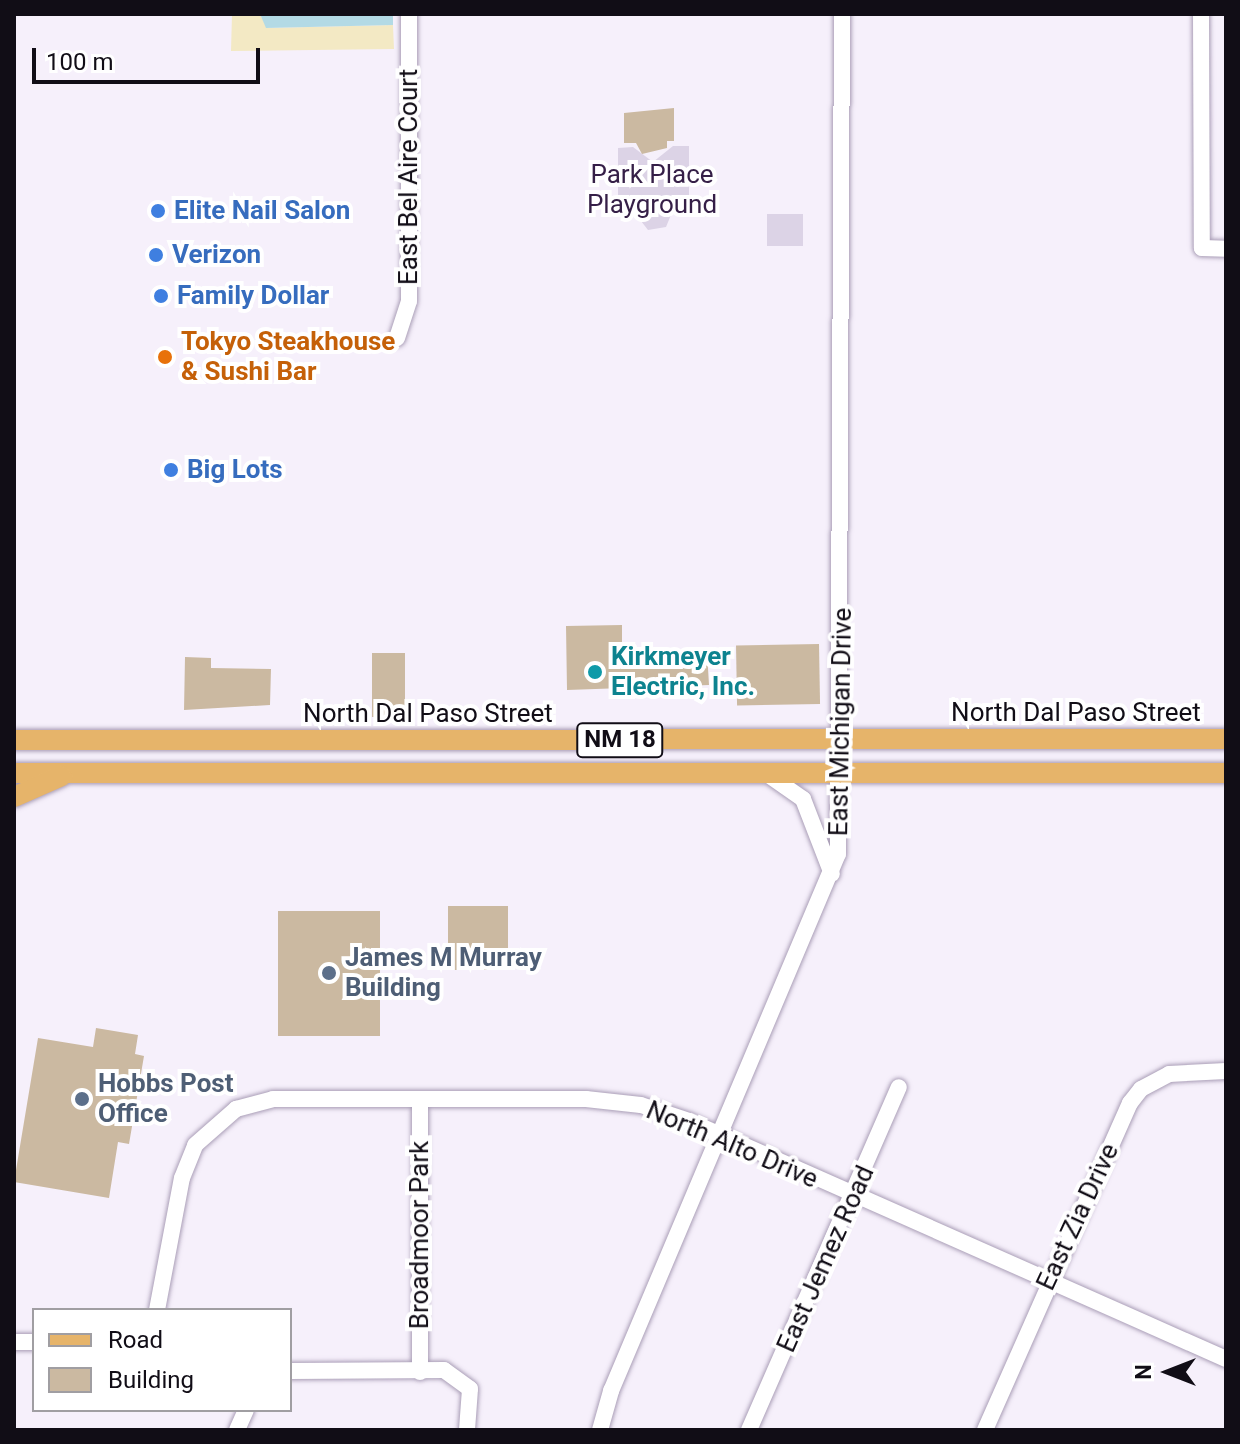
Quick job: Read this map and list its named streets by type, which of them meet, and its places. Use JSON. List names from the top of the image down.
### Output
{
  "streets": {
    "main road": ["North Dal Paso Street", "NM 18"],
    "street": [
      "East Bel Aire Court",
      "East Michigan Drive",
      "North Alto Drive",
      "East Zia Drive",
      "Broadmoor Park",
      "East Jemez Road"
    ]
  },
  "crossings": [
    ["North Dal Paso Street", "East Michigan Drive"],
    ["East Michigan Drive", "NM 18"],
    ["East Michigan Drive", "North Alto Drive"],
    ["North Alto Drive", "East Zia Drive"],
    ["North Alto Drive", "Broadmoor Park"],
    ["North Alto Drive", "East Jemez Road"]
  ],
  "parks": ["Park Place Playground"],
  "places": [
    "Elite Nail Salon",
    "Verizon",
    "Family Dollar",
    "Tokyo Steakhouse & Sushi Bar",
    "Big Lots",
    "Kirkmeyer Electric, Inc.",
    "James M Murray Building",
    "Hobbs Post Office"
  ],
  "legend": ["Road", "Building"],
  "scale_bar": "100 m",
  "north": "left"
}
